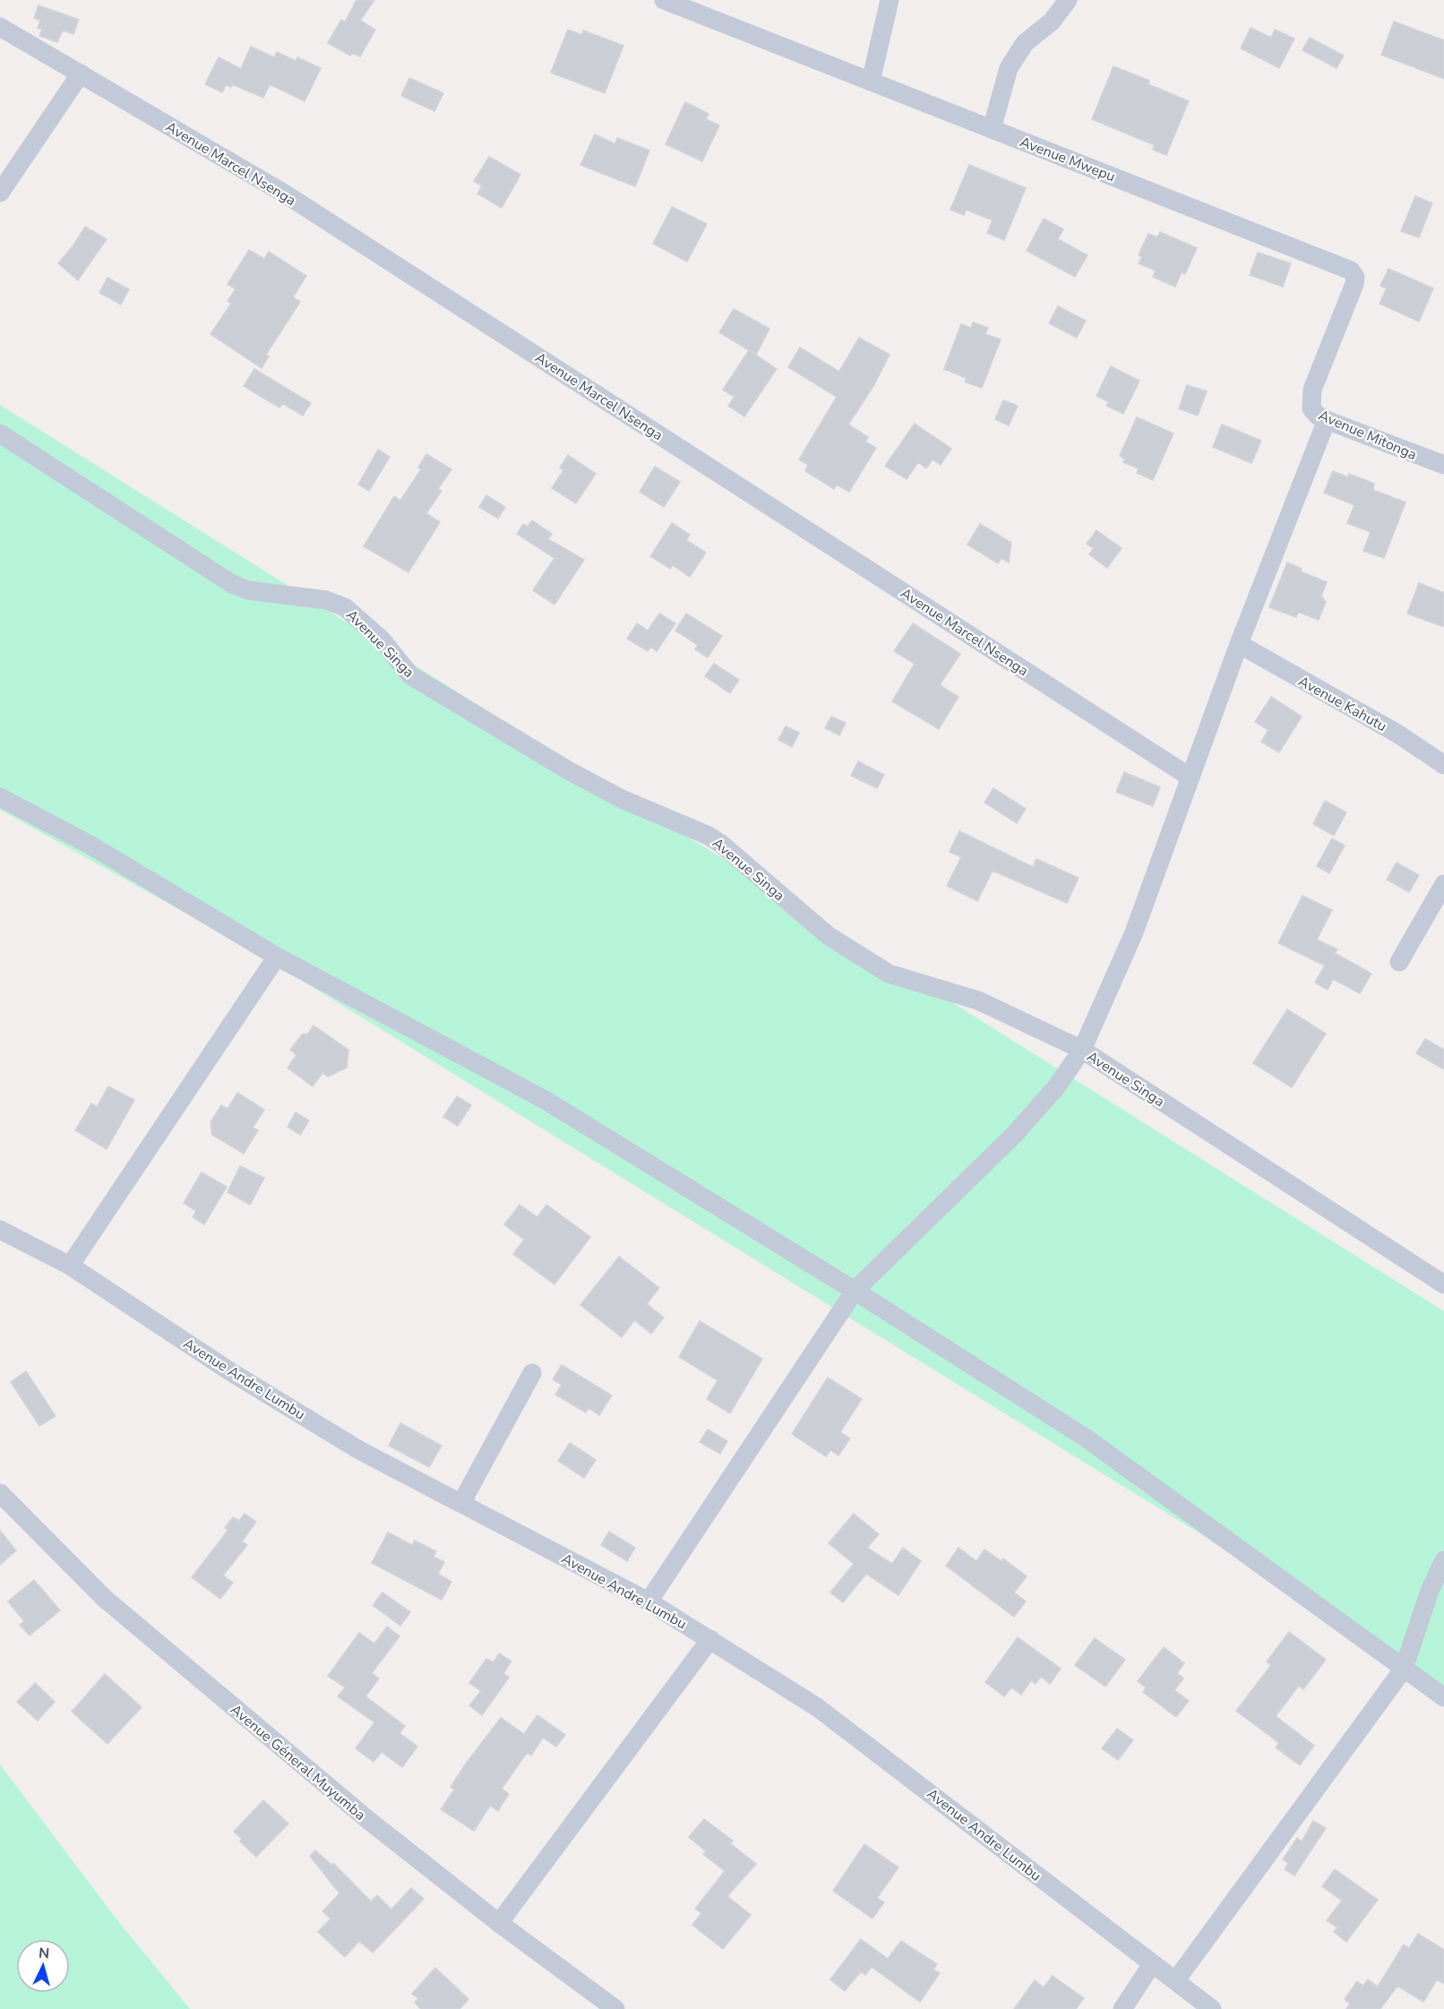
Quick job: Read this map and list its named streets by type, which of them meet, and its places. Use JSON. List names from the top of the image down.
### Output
{
  "streets": {
    "street": [
      "Avenue Mwepu",
      "Avenue Marcel Nsenga",
      "Avenue Mitonga",
      "Avenue Singa",
      "Avenue Kahutu",
      "Avenue Andre Lumbu",
      "Avenue Géneral Muyumba"
    ]
  },
  "crossings": [
    ["Avenue Mwepu", "Avenue Mitonga"]
  ],
  "north": "top"
}
